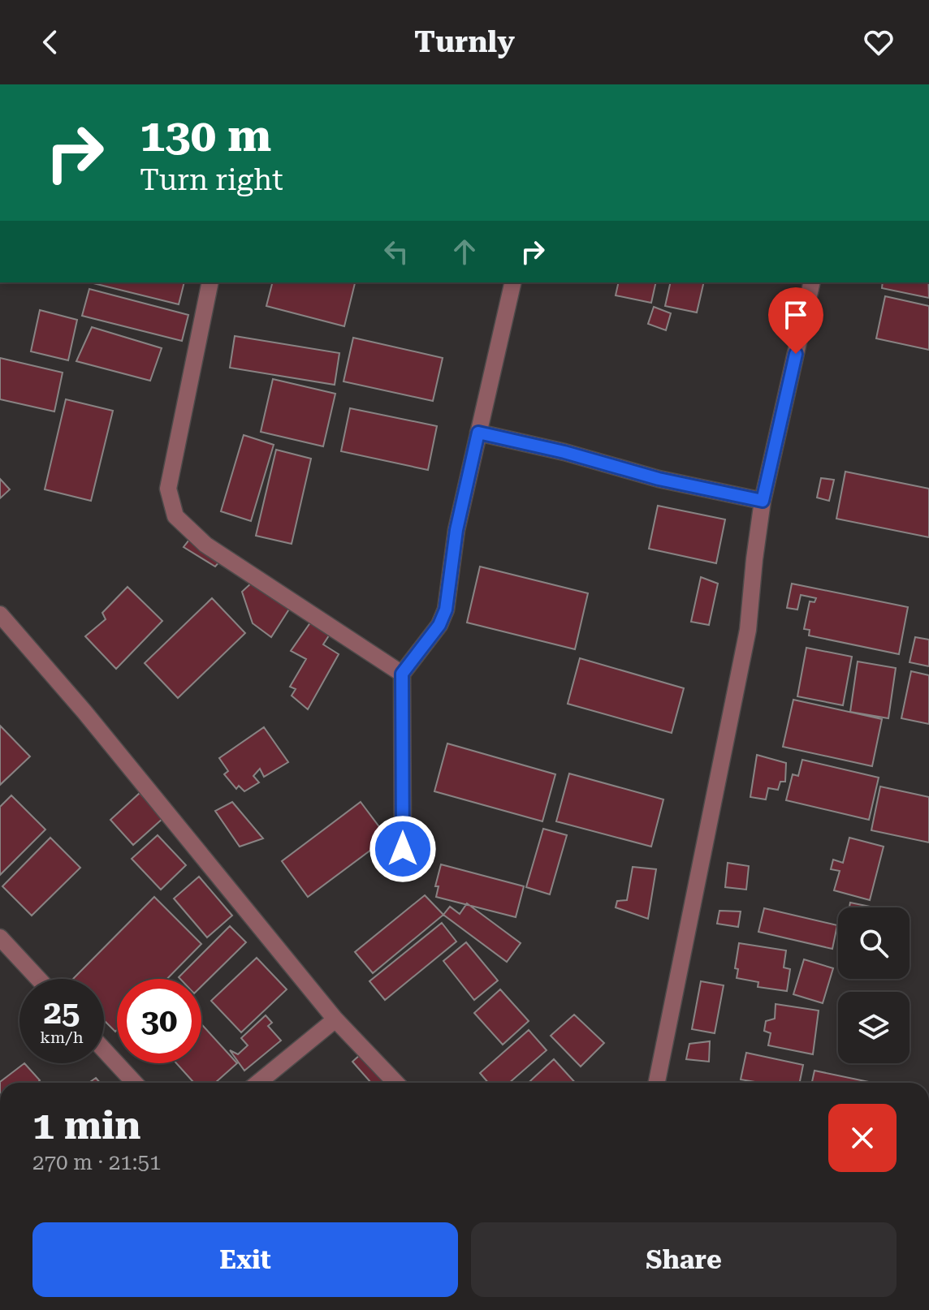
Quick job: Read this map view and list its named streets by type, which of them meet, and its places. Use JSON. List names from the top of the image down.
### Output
{
  "page": {
    "header": "Turnly",
    "turn": ["130 m", "Turn right"],
    "speed": "25 km/h",
    "limit": "30",
    "heading": ["1 min", "270 m · 21:51"],
    "buttons": ["Exit", "Share"]
  }
}
